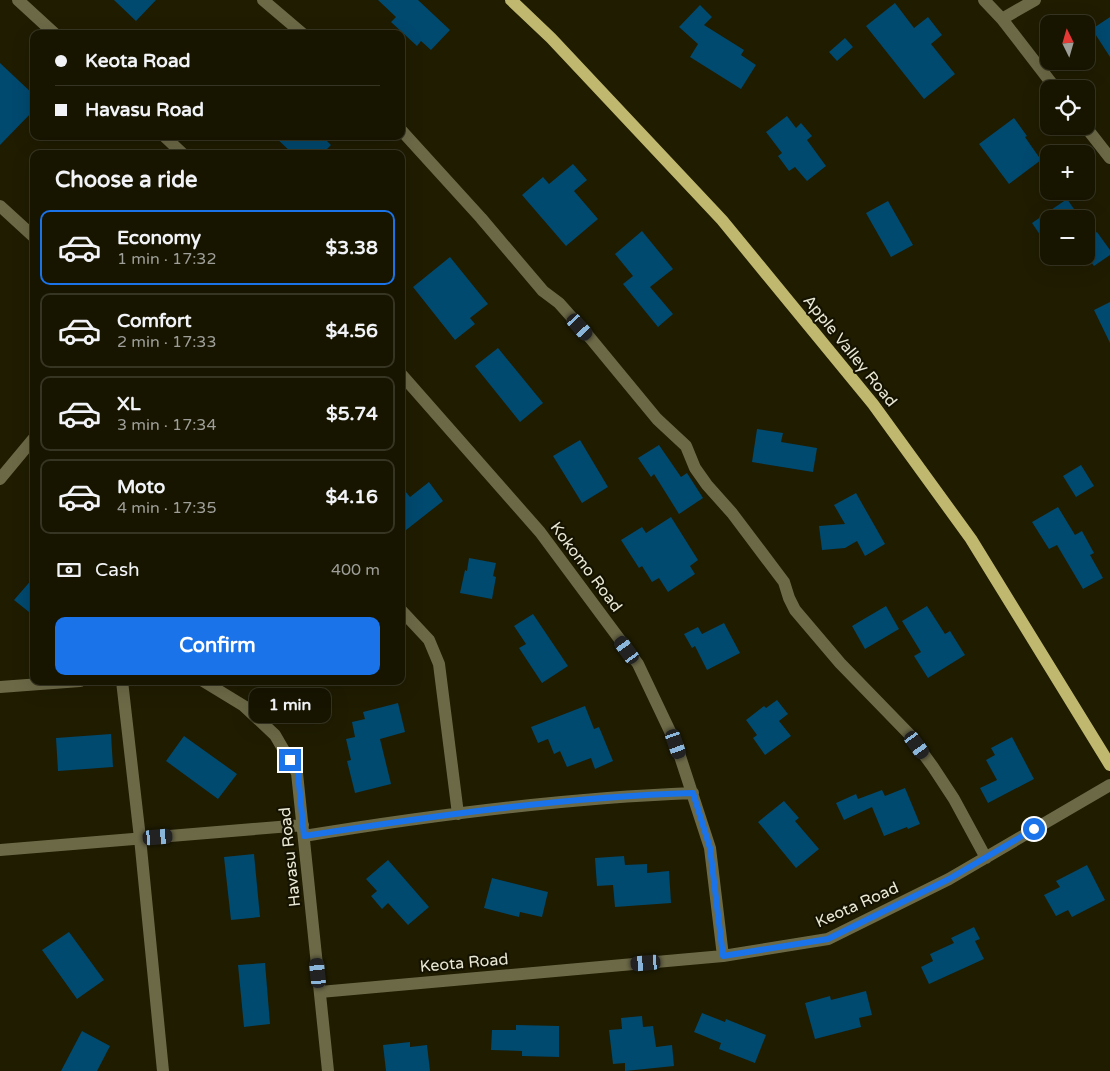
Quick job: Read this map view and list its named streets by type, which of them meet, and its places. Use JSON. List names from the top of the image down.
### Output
{
  "streets": {
    "main road": ["Apple Valley Road"],
    "street": ["Kokomo Road", "Havasu Road", "Keota Road"]
  },
  "crossings": [
    ["Kokomo Road", "Keota Road"],
    ["Havasu Road", "Keota Road"]
  ],
  "north": "top",
  "page": {
    "map_buttons": ["+", "−"],
    "banner": ["Keota Road", "Havasu Road"],
    "heading": "Choose a ride",
    "list": [
      {
        "name": "Economy",
        "note": "1 min · 17:32",
        "value": "$3.38"
      },
      {
        "name": "Comfort",
        "note": "2 min · 17:33",
        "value": "$4.56"
      },
      {
        "name": "XL",
        "note": "3 min · 17:34",
        "value": "$5.74"
      },
      {
        "name": "Moto",
        "note": "4 min · 17:35",
        "value": "$4.16"
      }
    ],
    "pay": ["Cash", "400 m"],
    "buttons": "Confirm",
    "bubble": "1 min"
  }
}
